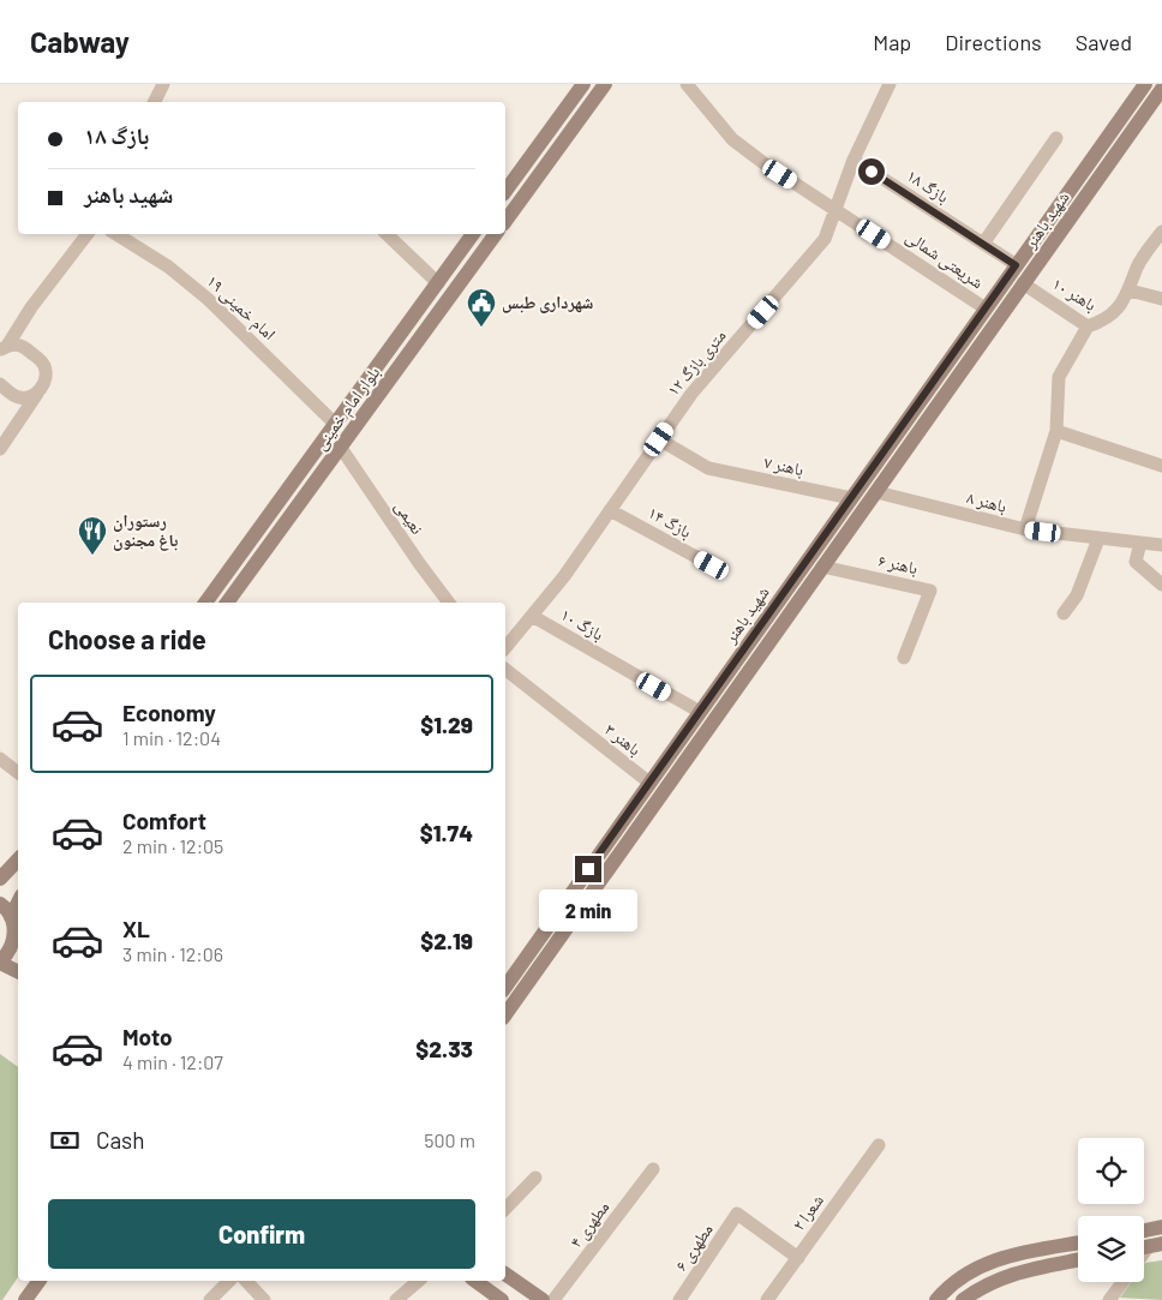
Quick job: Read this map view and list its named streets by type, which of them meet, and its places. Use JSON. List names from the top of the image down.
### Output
{
  "streets": {
    "main road": ["شهید باهنر", "بلوار امام خمینی"],
    "street": [
      "بازگ ۱۸",
      "شریعتی شمالی",
      "باهنر ۱۰",
      "امام خمینی ۱۹",
      "۱۲ متری بازگ",
      "باهنر ۷",
      "باهنر ۸",
      "نعیمی",
      "بازگ ۱۴",
      "باهنر ۶",
      "بازگ ۱۰",
      "باهنر ۳",
      "شعرا ۲",
      "مطهری ۴",
      "مطهری ۶"
    ]
  },
  "crossings": [
    ["بازگ ۱۸", "شهید باهنر"],
    ["بازگ ۱۸", "۱۲ متری بازگ"],
    ["شهید باهنر", "شریعتی شمالی"],
    ["شهید باهنر", "باهنر ۱۰"],
    ["شهید باهنر", "باهنر ۷"],
    ["شهید باهنر", "باهنر ۸"],
    ["شهید باهنر", "باهنر ۶"],
    ["شهید باهنر", "بازگ ۱۰"],
    ["شهید باهنر", "باهنر ۳"],
    ["شریعتی شمالی", "۱۲ متری بازگ"],
    ["امام خمینی ۱۹", "بلوار امام خمینی"],
    ["۱۲ متری بازگ", "باهنر ۷"],
    ["۱۲ متری بازگ", "بازگ ۱۴"],
    ["۱۲ متری بازگ", "بازگ ۱۰"],
    ["بلوار امام خمینی", "نعیمی"],
    ["شعرا ۲", "مطهری ۶"]
  ],
  "places": {
    "public building": ["شهرداری طبس"],
    "restaurant": ["رستوران باغ مجنون"]
  },
  "page": {
    "header": "Cabway",
    "nav": ["Map", "Directions", "Saved"],
    "banner": ["بازگ ۱۸", "شهید باهنر"],
    "heading": "Choose a ride",
    "list": [
      {
        "name": "Economy",
        "note": "1 min · 12:04",
        "value": "$1.29"
      },
      {
        "name": "Comfort",
        "note": "2 min · 12:05",
        "value": "$1.74"
      },
      {
        "name": "XL",
        "note": "3 min · 12:06",
        "value": "$2.19"
      },
      {
        "name": "Moto",
        "note": "4 min · 12:07",
        "value": "$2.33"
      }
    ],
    "bubble": "2 min",
    "pay": ["Cash", "500 m"],
    "buttons": "Confirm"
  }
}
